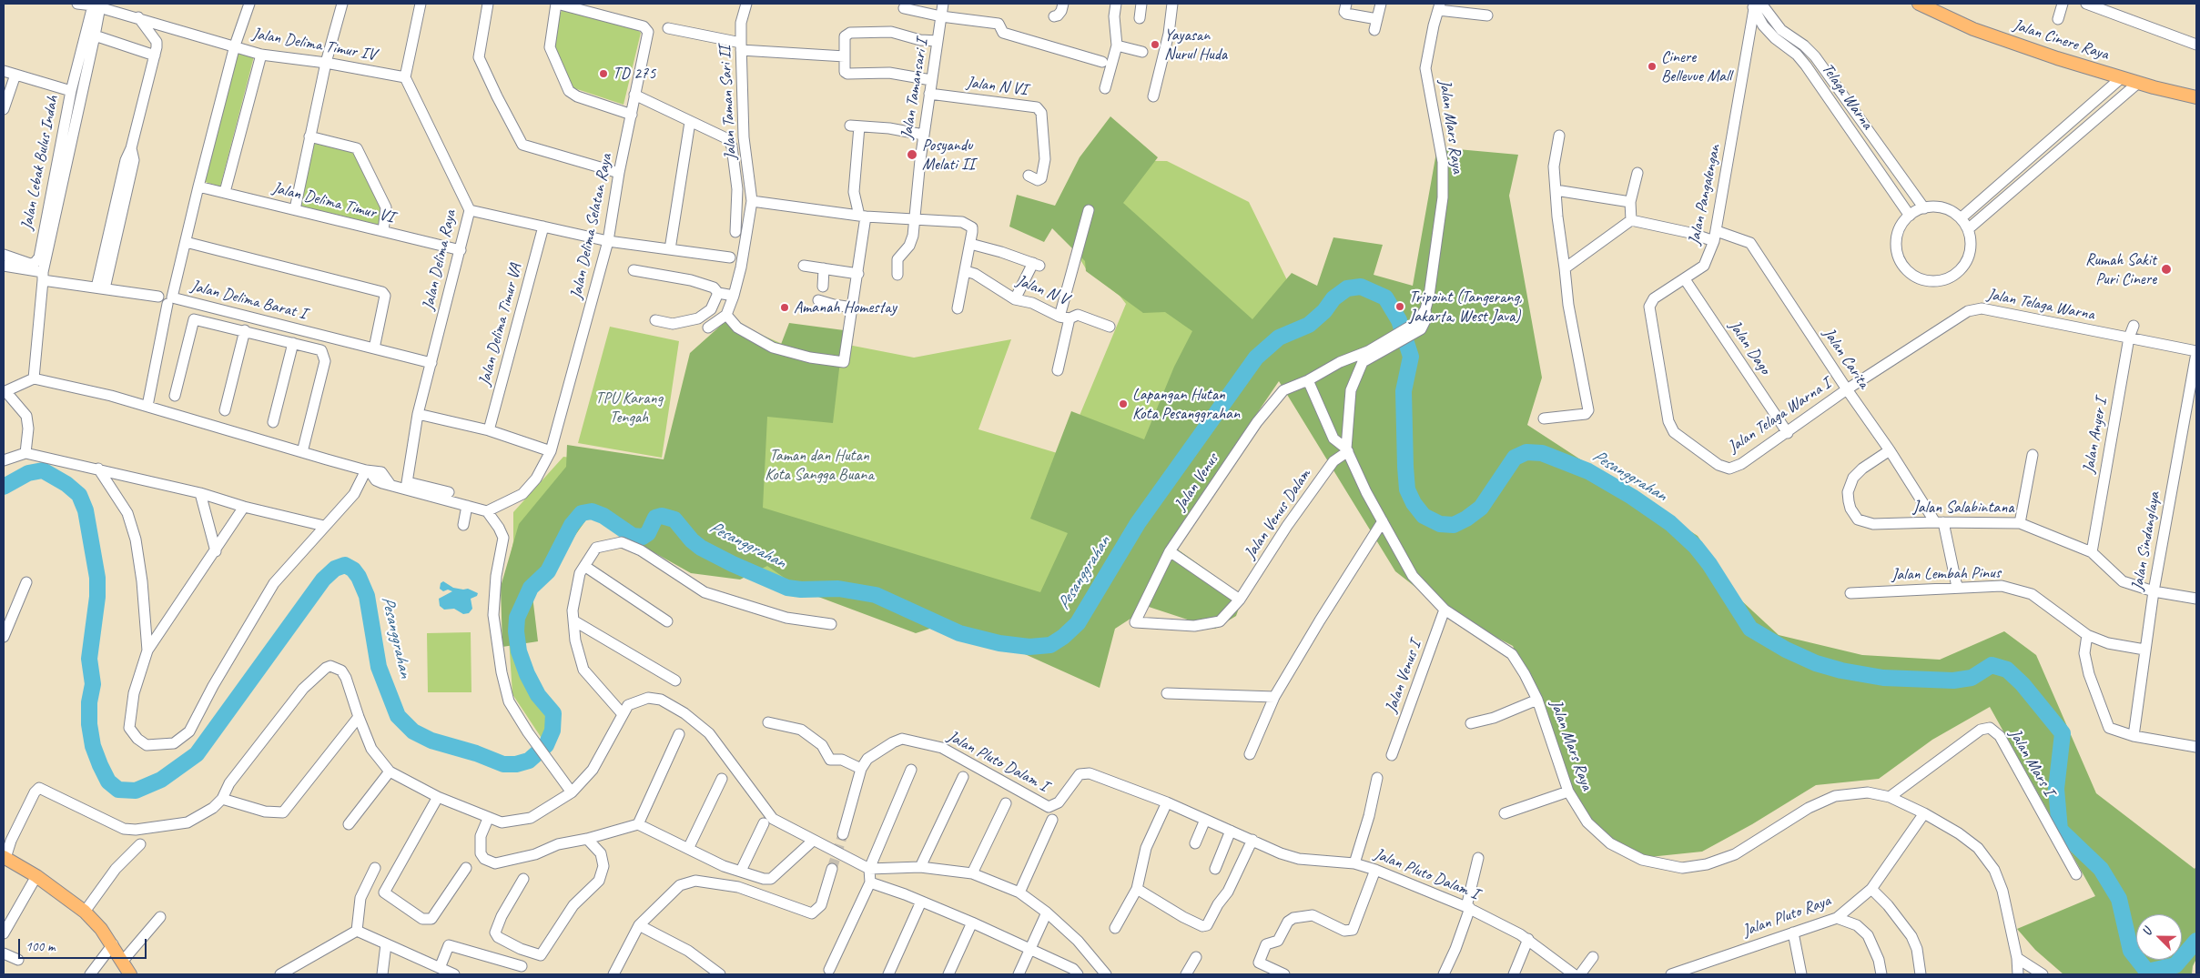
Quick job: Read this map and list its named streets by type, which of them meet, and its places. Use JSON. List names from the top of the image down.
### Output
{
  "streets": {
    "main road": ["Jalan Cinere Raya"],
    "street": [
      "Jalan Delima Timur IV",
      "Jalan N VI",
      "Jalan Tamansari I",
      "Telaga Warna",
      "Jalan Taman Sari II",
      "Jalan Mars Raya",
      "Jalan Lebak Bulus Indah",
      "Jalan Pangalengan",
      "Jalan Delima Timur VI",
      "Jalan Delima Selatan Raya",
      "Jalan Delima Raya",
      "Jalan N V",
      "Jalan Delima Barat I",
      "Jalan Telaga Warna",
      "Jalan Delima Timur VA",
      "Jalan Dago",
      "Jalan Carita",
      "Jalan Telaga Warna I",
      "Jalan Anyer I",
      "Jalan Venus",
      "Jalan Salabintana",
      "Jalan Venus Dalam",
      "Jalan Sindanglaya",
      "Jalan Lembah Pinus",
      "Jalan Venus I",
      "Jalan Pluto Dalam I",
      "Jalan Mars I",
      "Jalan Pluto Raya"
    ]
  },
  "crossings": [
    ["Jalan Delima Timur IV", "Jalan Delima Raya"],
    ["Jalan Delima Timur IV", "Jalan Delima Barat I"],
    ["Jalan N VI", "Jalan Tamansari I"],
    ["Telaga Warna", "Jalan Pangalengan"],
    ["Jalan Mars Raya", "Jalan Venus"],
    ["Jalan Mars Raya", "Jalan Venus Dalam"],
    ["Jalan Mars Raya", "Jalan Venus I"],
    ["Jalan Mars Raya", "Jalan Mars I"],
    ["Jalan Mars Raya", "Jalan Pluto Raya"],
    ["Jalan Pangalengan", "Jalan Dago"],
    ["Jalan Pangalengan", "Jalan Carita"],
    ["Jalan Pangalengan", "Jalan Telaga Warna I"],
    ["Jalan Delima Timur VI", "Jalan Delima Raya"],
    ["Jalan Delima Timur VI", "Jalan Delima Barat I"],
    ["Jalan Delima Raya", "Jalan Delima Barat I"],
    ["Jalan Telaga Warna", "Jalan Carita"],
    ["Jalan Telaga Warna", "Jalan Telaga Warna I"],
    ["Jalan Telaga Warna", "Jalan Anyer I"],
    ["Jalan Telaga Warna", "Jalan Sindanglaya"],
    ["Jalan Dago", "Jalan Telaga Warna I"],
    ["Jalan Carita", "Jalan Telaga Warna I"],
    ["Jalan Carita", "Jalan Salabintana"],
    ["Jalan Carita", "Jalan Lembah Pinus"],
    ["Jalan Anyer I", "Jalan Salabintana"],
    ["Jalan Venus", "Jalan Venus Dalam"],
    ["Jalan Salabintana", "Jalan Sindanglaya"],
    ["Jalan Sindanglaya", "Jalan Lembah Pinus"]
  ],
  "water": ["Pesanggrahan"],
  "parks": ["TPU Karang Tengah", "Taman dan Hutan Kota Sangga Buana"],
  "places": [
    "Yayasan Nurul Huda",
    "Cinere Bellevue Mall",
    "TD 275",
    "Posyandu Melati II",
    "Rumah Sakit Puri Cinere",
    "Tripoint (Tangerang, Jakarta, West Java)",
    "Amanah Homestay",
    "Lapangan Hutan Kota Pesanggrahan"
  ],
  "scale_bar": "100 m",
  "north": "top left"
}
